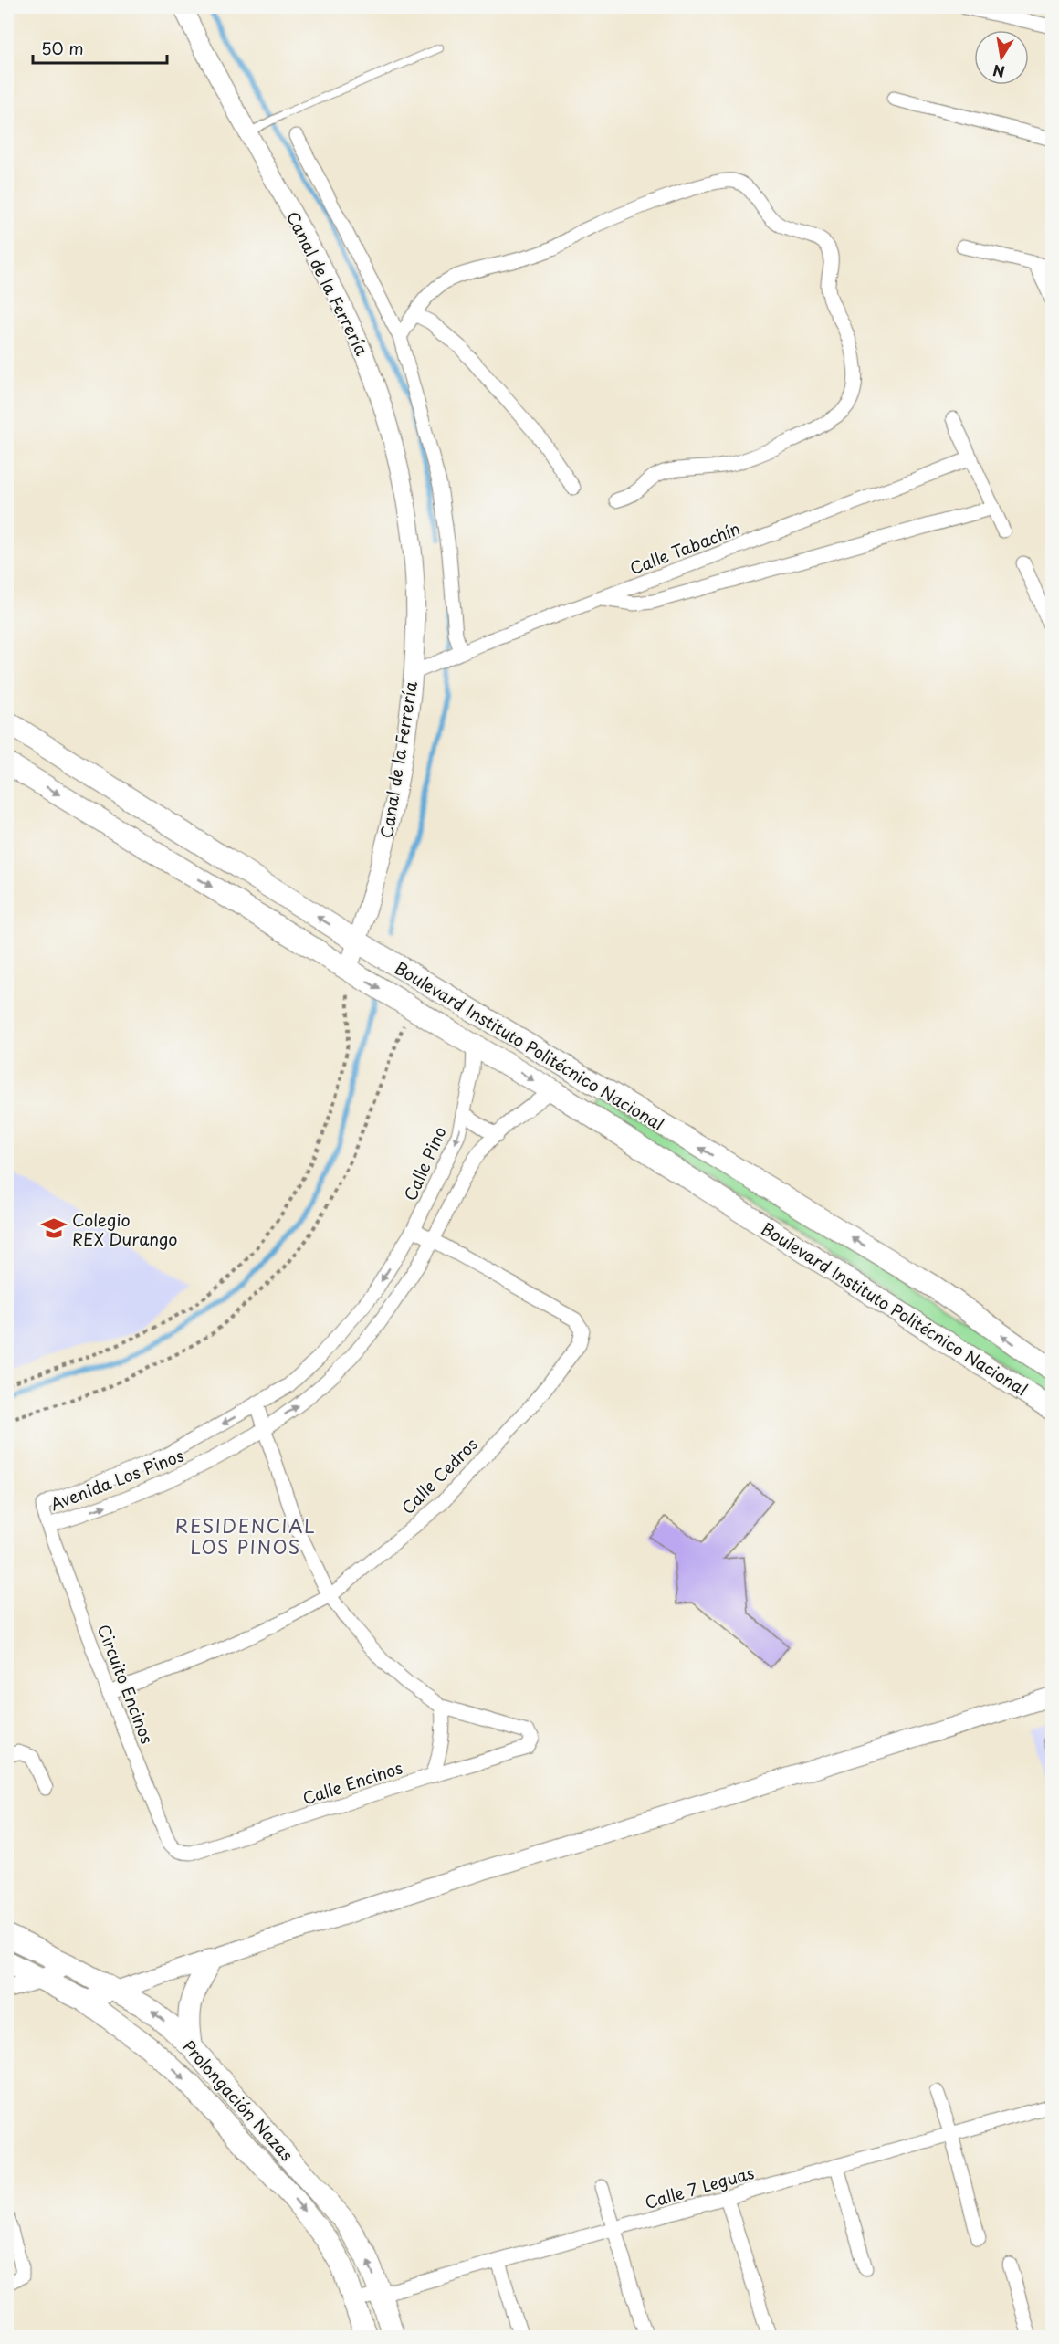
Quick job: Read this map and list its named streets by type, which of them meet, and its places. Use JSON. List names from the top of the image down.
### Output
{
  "streets": {
    "main road": ["Boulevard Instituto Politécnico Nacional", "Prolongación Nazas"],
    "street": [
      "Canal de la Ferrería",
      "Calle Tabachín",
      "Calle Pino",
      "Calle Cedros",
      "Avenida Los Pinos",
      "Circuito Encinos",
      "Calle Encinos",
      "Calle 7 Leguas"
    ]
  },
  "crossings": [
    ["Canal de la Ferrería", "Calle Tabachín"],
    ["Canal de la Ferrería", "Boulevard Instituto Politécnico Nacional"],
    ["Boulevard Instituto Politécnico Nacional", "Calle Pino"],
    ["Calle Pino", "Calle Cedros"],
    ["Calle Pino", "Avenida Los Pinos"],
    ["Calle Cedros", "Avenida Los Pinos"],
    ["Calle Cedros", "Circuito Encinos"],
    ["Avenida Los Pinos", "Circuito Encinos"],
    ["Circuito Encinos", "Calle Encinos"],
    ["Prolongación Nazas", "Calle 7 Leguas"]
  ],
  "districts": ["RESIDENCIAL LOS PINOS"],
  "places": {
    "school or university": ["Colegio REX Durango"]
  },
  "scale_bar": "50 m",
  "north": "bottom"
}
